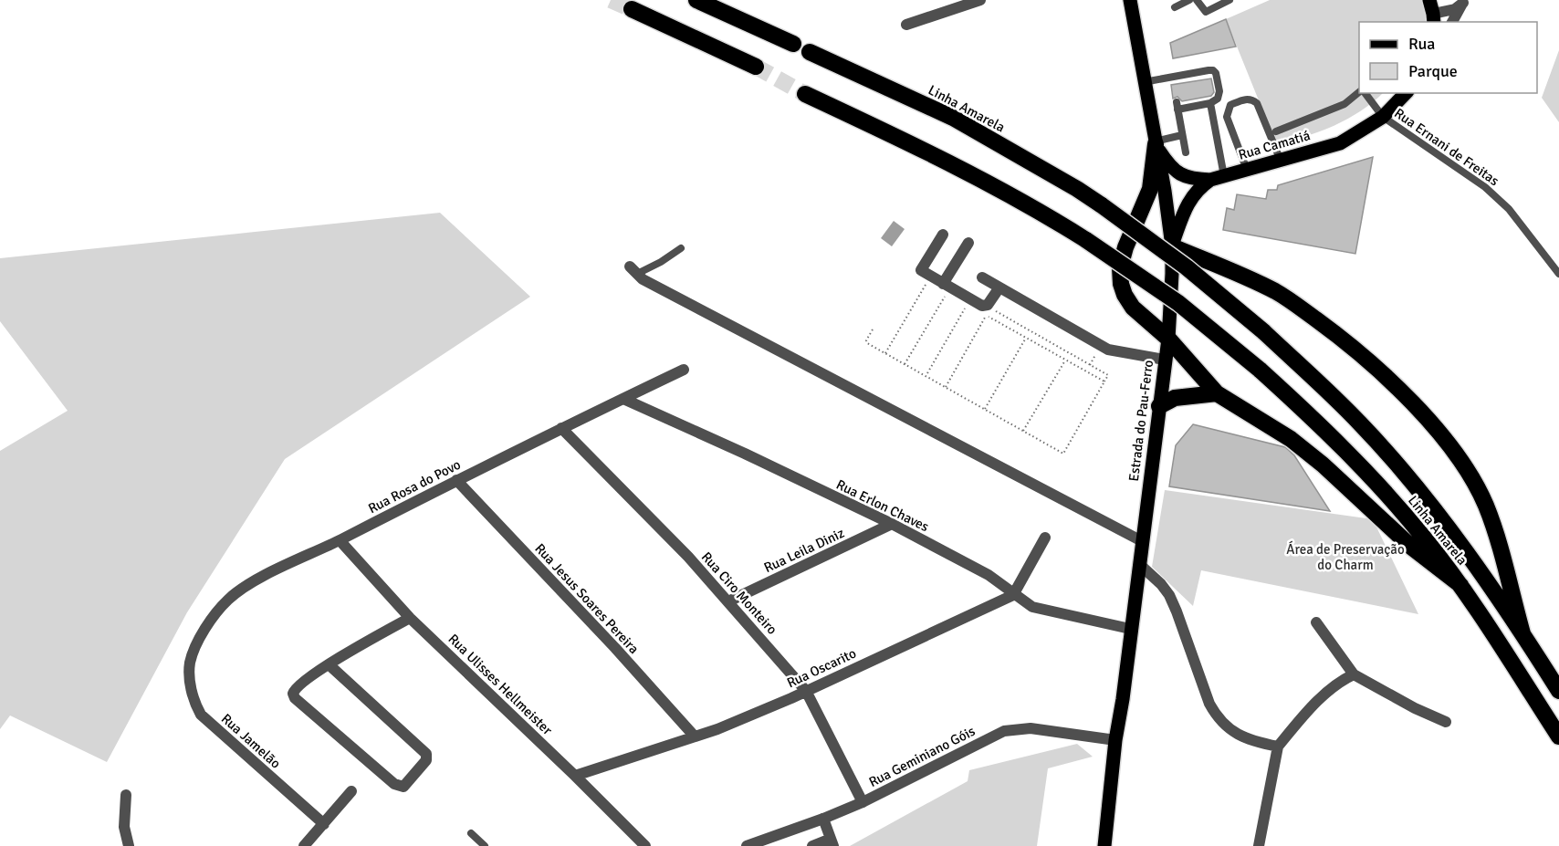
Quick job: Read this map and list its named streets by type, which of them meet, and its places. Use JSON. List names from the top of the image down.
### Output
{
  "streets": {
    "highway": ["Linha Amarela"],
    "main road": ["Rua Camatiá", "Estrada do Pau-Ferro"],
    "street": [
      "Rua Rosa do Povo",
      "Rua Erlon Chaves",
      "Rua Leila Diniz",
      "Rua Ciro Monteiro",
      "Rua Jesus Soares Pereira",
      "Rua Oscarito",
      "Rua Ulisses Hellmeister",
      "Rua Jamelão",
      "Rua Geminiano Góis"
    ],
    "lane": ["Rua Ernani de Freitas"]
  },
  "crossings": [
    ["Rua Camatiá", "Rua Ernani de Freitas"],
    ["Rua Camatiá", "Estrada do Pau-Ferro"],
    ["Estrada do Pau-Ferro", "Rua Erlon Chaves"],
    ["Estrada do Pau-Ferro", "Rua Geminiano Góis"],
    ["Rua Rosa do Povo", "Rua Erlon Chaves"],
    ["Rua Rosa do Povo", "Rua Ciro Monteiro"],
    ["Rua Rosa do Povo", "Rua Jesus Soares Pereira"],
    ["Rua Rosa do Povo", "Rua Ulisses Hellmeister"],
    ["Rua Rosa do Povo", "Rua Jamelão"],
    ["Rua Erlon Chaves", "Rua Leila Diniz"],
    ["Rua Erlon Chaves", "Rua Oscarito"],
    ["Rua Leila Diniz", "Rua Ciro Monteiro"],
    ["Rua Ciro Monteiro", "Rua Oscarito"],
    ["Rua Ciro Monteiro", "Rua Geminiano Góis"],
    ["Rua Jesus Soares Pereira", "Rua Oscarito"],
    ["Rua Oscarito", "Rua Ulisses Hellmeister"]
  ],
  "parks": ["Área de Preservação do Charm"],
  "legend": ["Rua", "Parque"]
}
